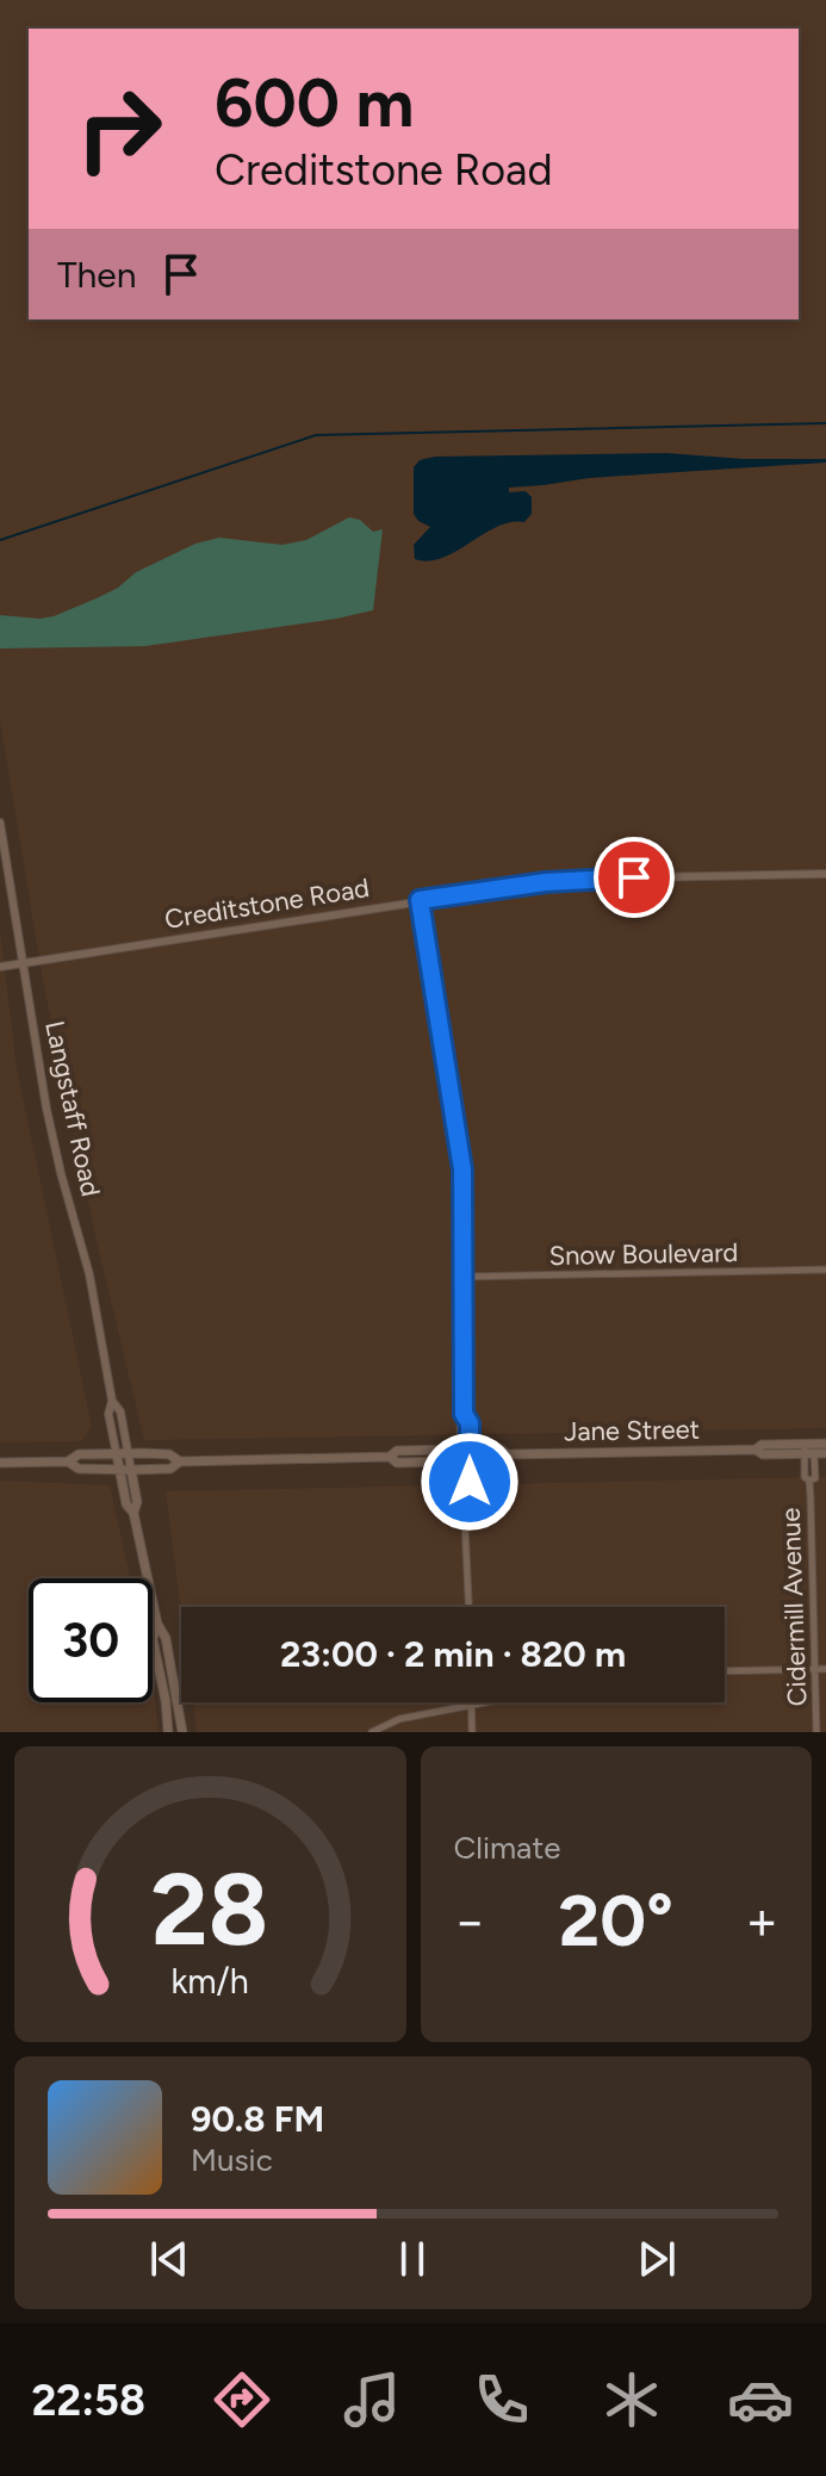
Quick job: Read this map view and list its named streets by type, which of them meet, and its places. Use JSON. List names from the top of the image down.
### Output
{
  "streets": {
    "main road": ["Langstaff Road", "Jane Street"],
    "street": ["Creditstone Road", "Snow Boulevard", "Cidermill Avenue"]
  },
  "crossings": [
    ["Creditstone Road", "Langstaff Road"],
    ["Langstaff Road", "Jane Street"],
    ["Jane Street", "Cidermill Avenue"]
  ],
  "page": {
    "turn": ["600 m", "Creditstone Road"],
    "then": "Then",
    "limit": "30",
    "trip": "23:00 · 2 min · 820 m",
    "tile": "Climate",
    "heat": ["−", "20°", "+"],
    "song": ["90.8 FM", "Music"],
    "tabs": "22:58",
    "gauge": ["28", "km/h"]
  }
}
